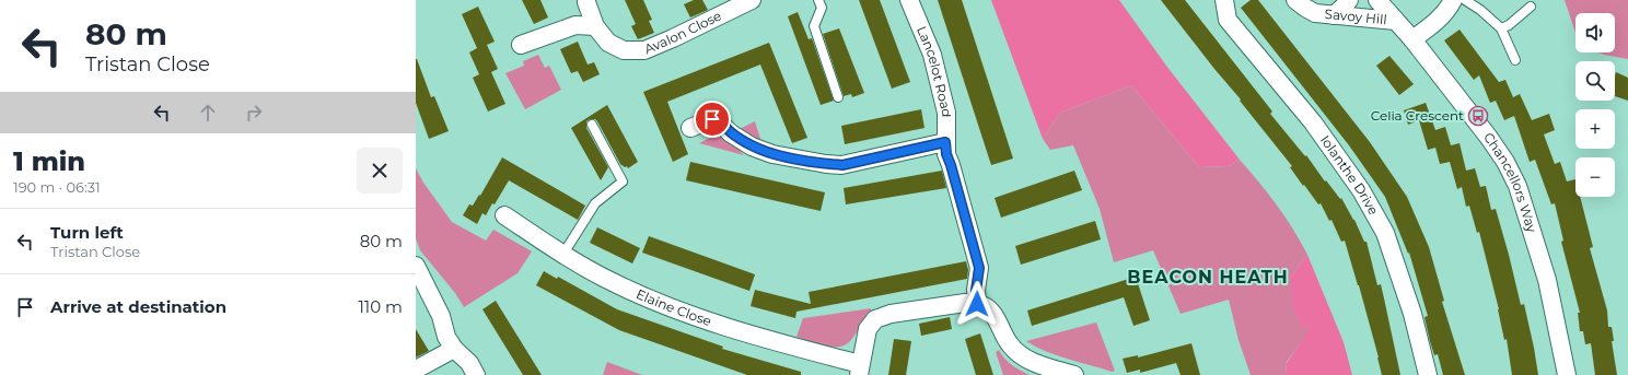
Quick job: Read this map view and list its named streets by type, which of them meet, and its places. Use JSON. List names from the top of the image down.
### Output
{
  "streets": {
    "street": [
      "Savoy Hill",
      "Avalon Close",
      "Lancelot Road",
      "Iolanthe Drive",
      "Chancellors Way",
      "Elaine Close"
    ]
  },
  "crossings": [
    ["Savoy Hill", "Chancellors Way"]
  ],
  "districts": ["BEACON HEATH"],
  "places": {
    "bus stop": ["Celia Crescent"]
  },
  "page": {
    "turn": ["80 m", "Tristan Close"],
    "map_buttons": ["+", "−"],
    "heading": ["1 min", "190 m · 06:31"],
    "list": [
      {
        "name": "Turn left",
        "note": "Tristan Close",
        "value": "80 m"
      },
      {
        "name": "Arrive at destination",
        "value": "110 m"
      }
    ]
  }
}
